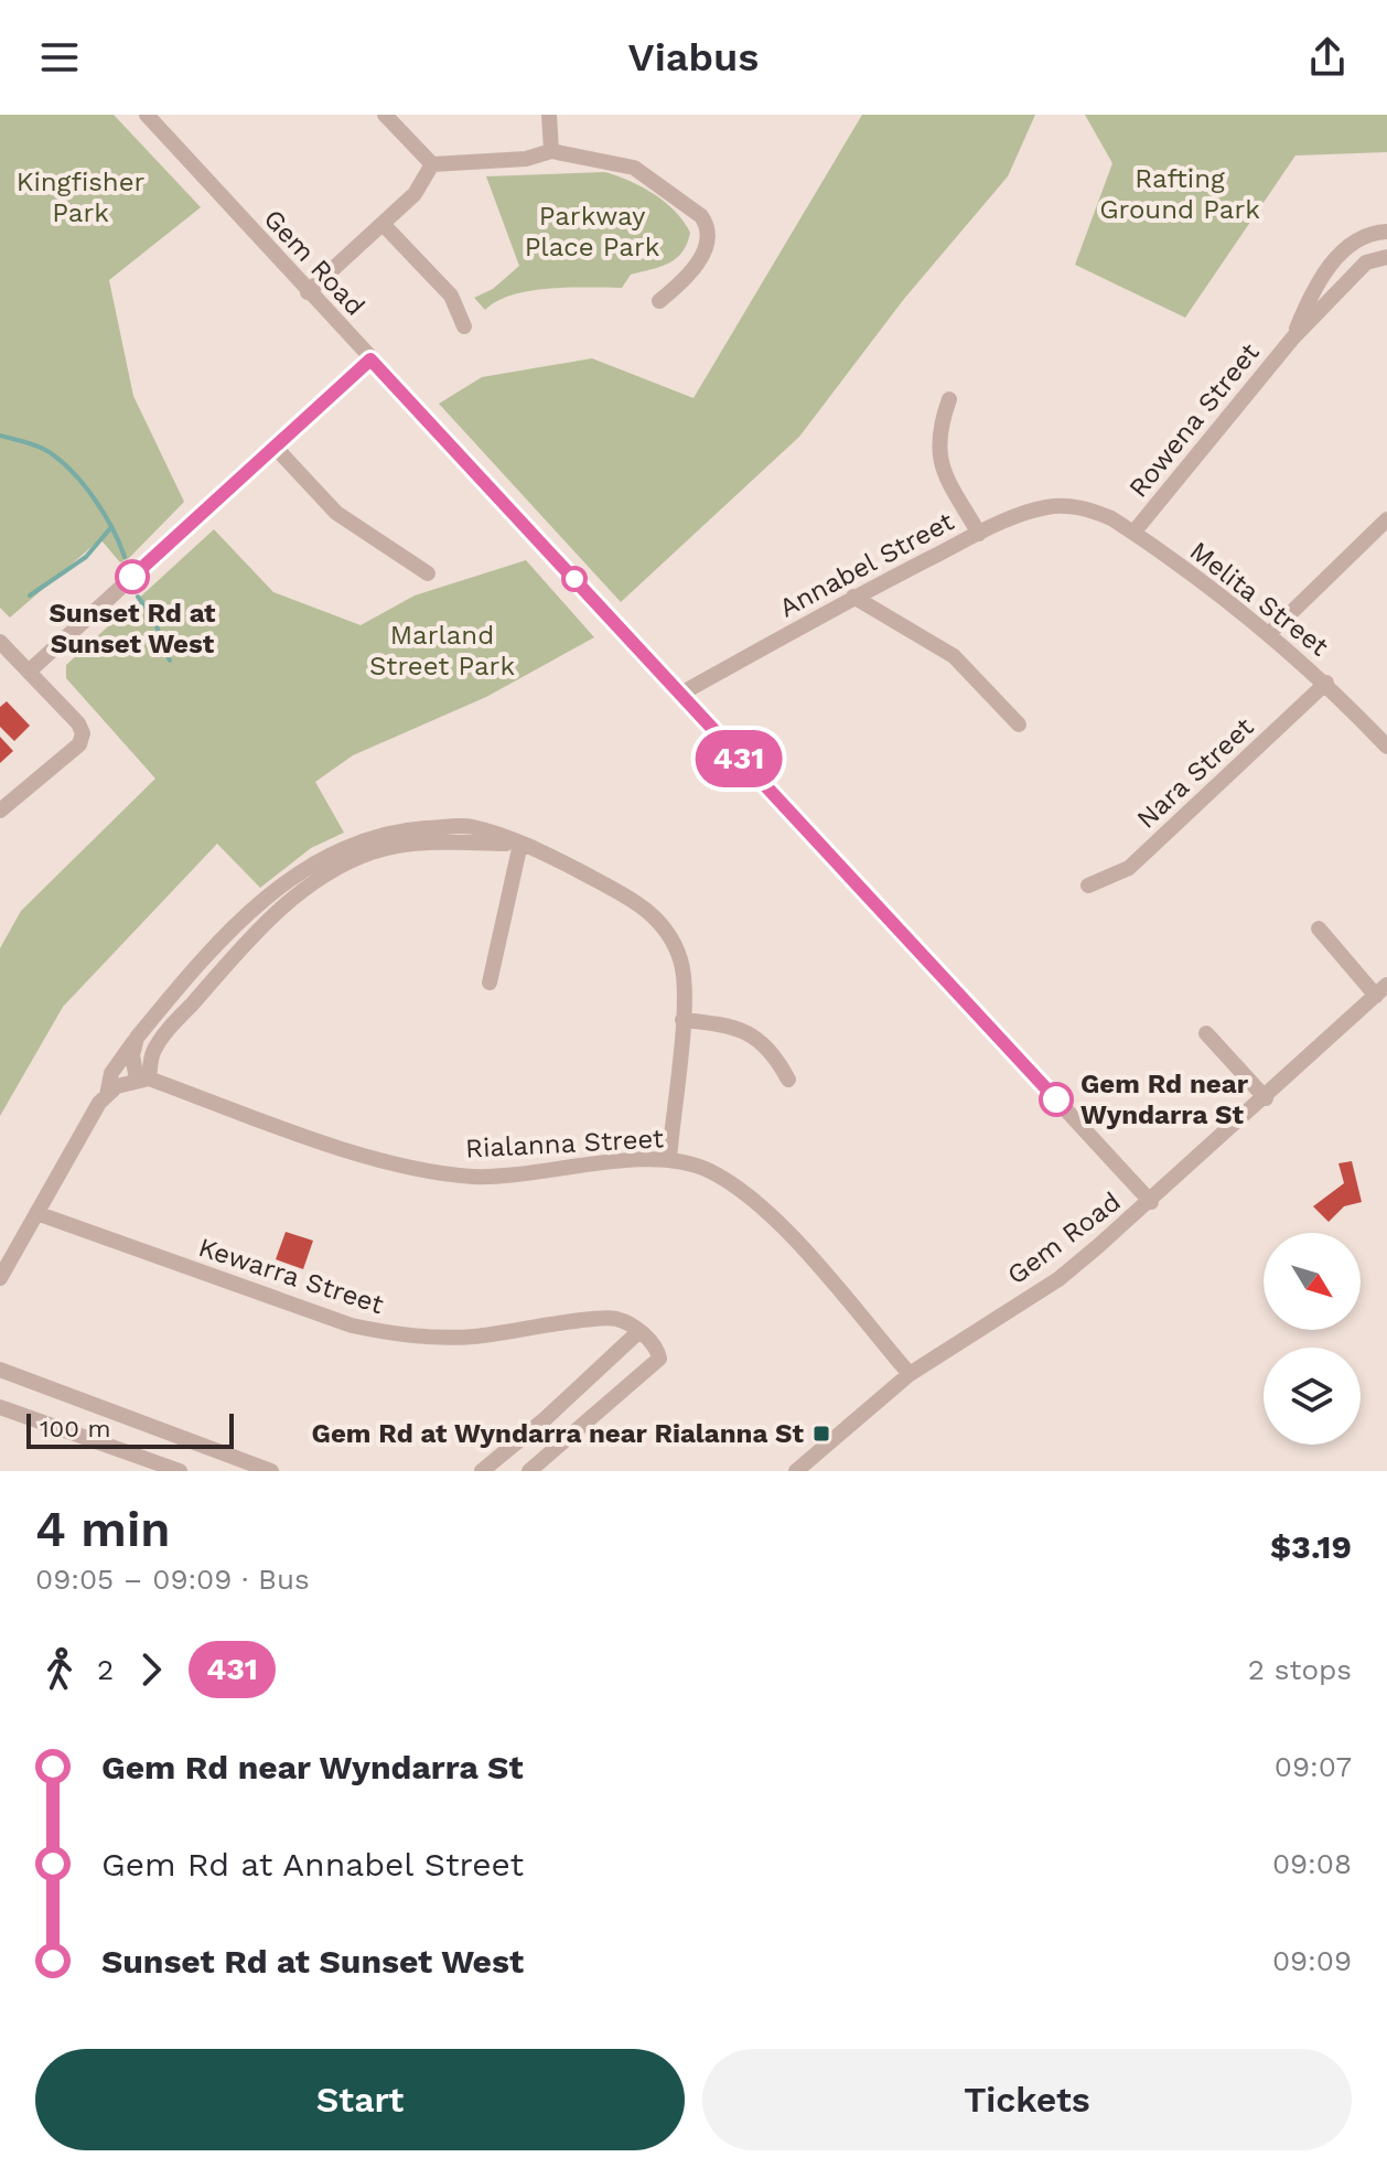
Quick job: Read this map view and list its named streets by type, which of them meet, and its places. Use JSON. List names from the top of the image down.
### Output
{
  "streets": {
    "street": [
      "Gem Road",
      "Rowena Street",
      "Annabel Street",
      "Melita Street",
      "Nara Street",
      "Rialanna Street",
      "Kewarra Street"
    ]
  },
  "crossings": [
    ["Gem Road", "Annabel Street"],
    ["Gem Road", "Rialanna Street"],
    ["Rowena Street", "Melita Street"],
    ["Annabel Street", "Melita Street"],
    ["Melita Street", "Nara Street"]
  ],
  "parks": [
    "Rafting Ground Park",
    "Kingfisher Park",
    "Parkway Place Park",
    "Marland Street Park"
  ],
  "places": {
    "other": ["Sunset Rd at Sunset West", "Gem Rd near Wyndarra St"],
    "transit": ["Gem Rd at Wyndarra near Rialanna St"]
  },
  "lines": ["bus line 431"],
  "scale_bar": "100 m",
  "north": "bottom right",
  "page": {
    "header": "Viabus",
    "on_map": "431",
    "scale": "100 m",
    "heading": ["4 min", "09:05 – 09:09 · Bus", "$3.19"],
    "legs": ["2", "431", "2 stops"],
    "list": [
      {
        "name": "Gem Rd near Wyndarra St",
        "value": "09:07"
      },
      {
        "name": "Gem Rd at Annabel Street",
        "value": "09:08"
      },
      {
        "name": "Sunset Rd at Sunset West",
        "value": "09:09"
      }
    ],
    "buttons": ["Start", "Tickets"]
  }
}
